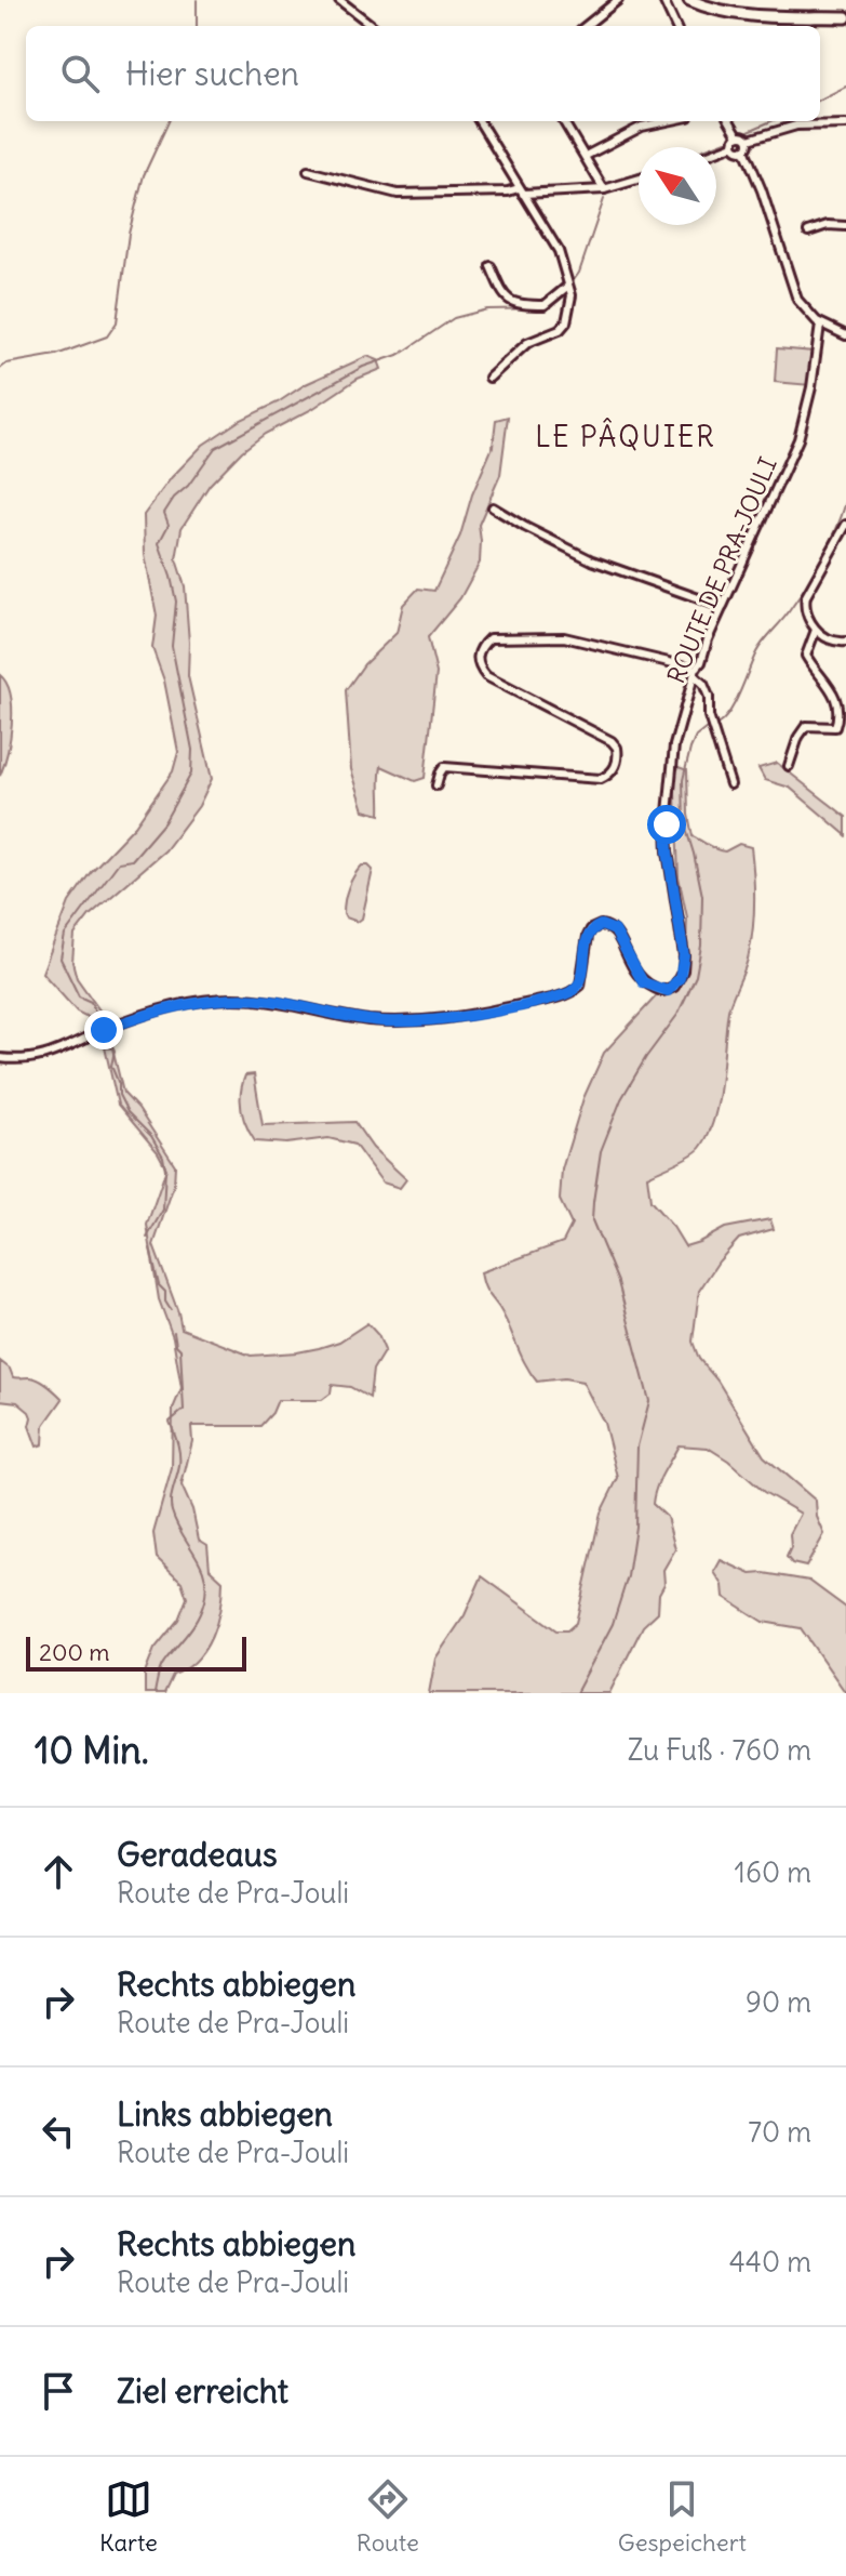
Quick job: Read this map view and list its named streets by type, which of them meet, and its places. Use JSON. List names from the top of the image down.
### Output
{
  "streets": {
    "street": ["ROUTE DE PRA-JOULI"]
  },
  "districts": ["LE PÂQUIER"],
  "scale_bar": "200 m",
  "north": "top left",
  "page": {
    "search": "Hier suchen",
    "scale": "200 m",
    "heading": ["10 Min.", "Zu Fuß · 760 m"],
    "list": [
      ["Geradeaus", "Route de Pra-Jouli", "160 m"],
      ["Rechts abbiegen", "Route de Pra-Jouli", "90 m"],
      ["Links abbiegen", "Route de Pra-Jouli", "70 m"],
      ["Rechts abbiegen", "Route de Pra-Jouli", "440 m"],
      "Ziel erreicht"
    ],
    "nav": ["Karte", "Route", "Gespeichert"]
  }
}
